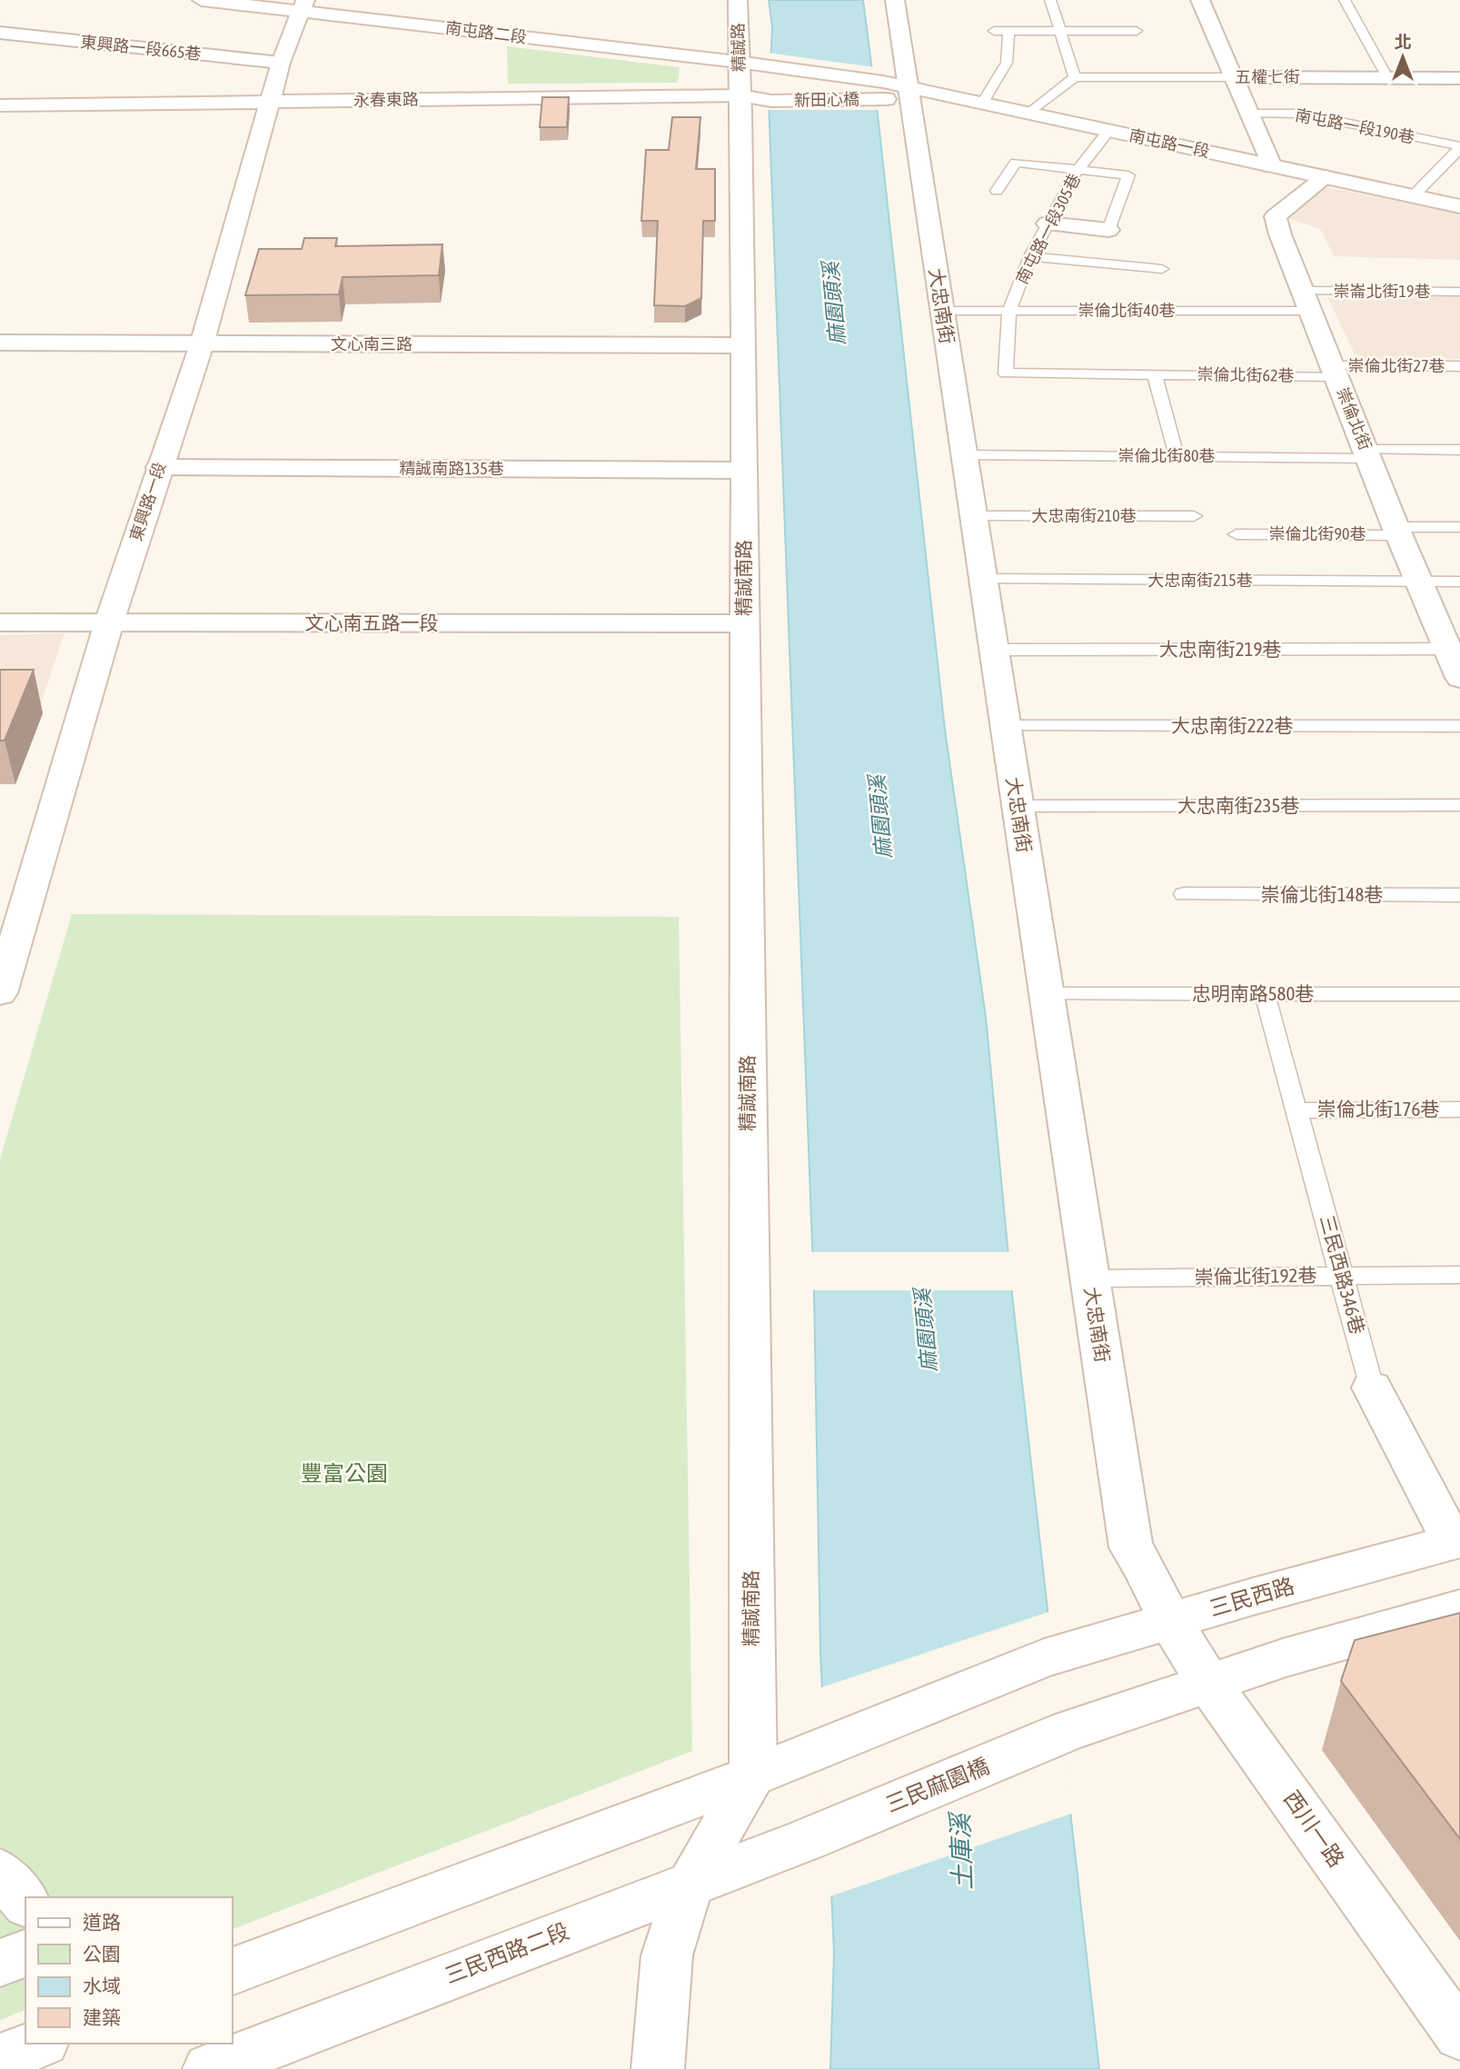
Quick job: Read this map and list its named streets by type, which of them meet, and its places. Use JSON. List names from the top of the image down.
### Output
{
  "streets": {
    "street": [
      "南屯路二段",
      "精誠路",
      "東興路一段665巷",
      "五權七街",
      "永春東路",
      "新田心橋",
      "南屯路一段",
      "大忠南街",
      "文心南三路",
      "崇倫北街",
      "精誠南路135巷",
      "東興路一段",
      "精誠南路",
      "文心南五路一段",
      "三民西路346巷",
      "三民西路",
      "三民麻園橋",
      "西川一路",
      "三民西路二段"
    ],
    "lane": [
      "南屯路一段190巷",
      "南屯路一段305巷",
      "崇崙北街19巷",
      "崇倫北街40巷",
      "崇倫北街27巷",
      "崇倫北街62巷",
      "崇倫北街80巷",
      "大忠南街210巷",
      "崇倫北街90巷",
      "大忠南街215巷",
      "大忠南街219巷",
      "大忠南街222巷",
      "大忠南街235巷",
      "崇倫北街148巷",
      "忠明南路580巷",
      "崇倫北街176巷",
      "崇倫北街192巷"
    ]
  },
  "crossings": [
    ["南屯路二段", "精誠路"],
    ["南屯路二段", "新田心橋"],
    ["南屯路二段", "東興路一段"],
    ["精誠路", "永春東路"],
    ["精誠路", "精誠南路"],
    ["東興路一段665巷", "東興路一段"],
    ["永春東路", "新田心橋"],
    ["永春東路", "東興路一段"],
    ["永春東路", "精誠南路"],
    ["新田心橋", "南屯路一段"],
    ["新田心橋", "大忠南街"],
    ["南屯路一段190巷", "南屯路一段"],
    ["南屯路一段", "南屯路一段305巷"],
    ["南屯路一段", "大忠南街"],
    ["南屯路一段", "崇倫北街"],
    ["南屯路一段305巷", "崇倫北街40巷"],
    ["南屯路一段305巷", "崇倫北街62巷"],
    ["崇崙北街19巷", "崇倫北街40巷"],
    ["崇崙北街19巷", "崇倫北街"],
    ["大忠南街", "崇倫北街40巷"],
    ["大忠南街", "崇倫北街80巷"],
    ["大忠南街", "大忠南街210巷"],
    ["大忠南街", "大忠南街215巷"],
    ["大忠南街", "大忠南街219巷"],
    ["大忠南街", "大忠南街222巷"],
    ["大忠南街", "大忠南街235巷"],
    ["大忠南街", "忠明南路580巷"],
    ["大忠南街", "崇倫北街192巷"],
    ["大忠南街", "三民西路"],
    ["大忠南街", "西川一路"],
    ["崇倫北街40巷", "崇倫北街"],
    ["文心南三路", "東興路一段"],
    ["文心南三路", "精誠南路"],
    ["崇倫北街27巷", "崇倫北街62巷"],
    ["崇倫北街27巷", "崇倫北街"],
    ["崇倫北街62巷", "崇倫北街"],
    ["崇倫北街", "崇倫北街80巷"],
    ["崇倫北街", "崇倫北街90巷"],
    ["崇倫北街", "大忠南街215巷"],
    ["崇倫北街", "大忠南街219巷"],
    ["精誠南路135巷", "東興路一段"],
    ["精誠南路135巷", "精誠南路"],
    ["東興路一段", "文心南五路一段"],
    ["精誠南路", "文心南五路一段"],
    ["精誠南路", "三民西路"],
    ["忠明南路580巷", "三民西路346巷"],
    ["崇倫北街176巷", "三民西路346巷"],
    ["三民西路346巷", "崇倫北街192巷"],
    ["三民西路346巷", "三民西路"],
    ["三民西路", "西川一路"],
    ["三民麻園橋", "西川一路"],
    ["三民麻園橋", "三民西路二段"]
  ],
  "water": ["麻園頭溪", "土庫溪"],
  "parks": ["豐富公園"],
  "legend": [
    "道路",
    "公園",
    "水域",
    "建築"
  ],
  "north": "top"
}
